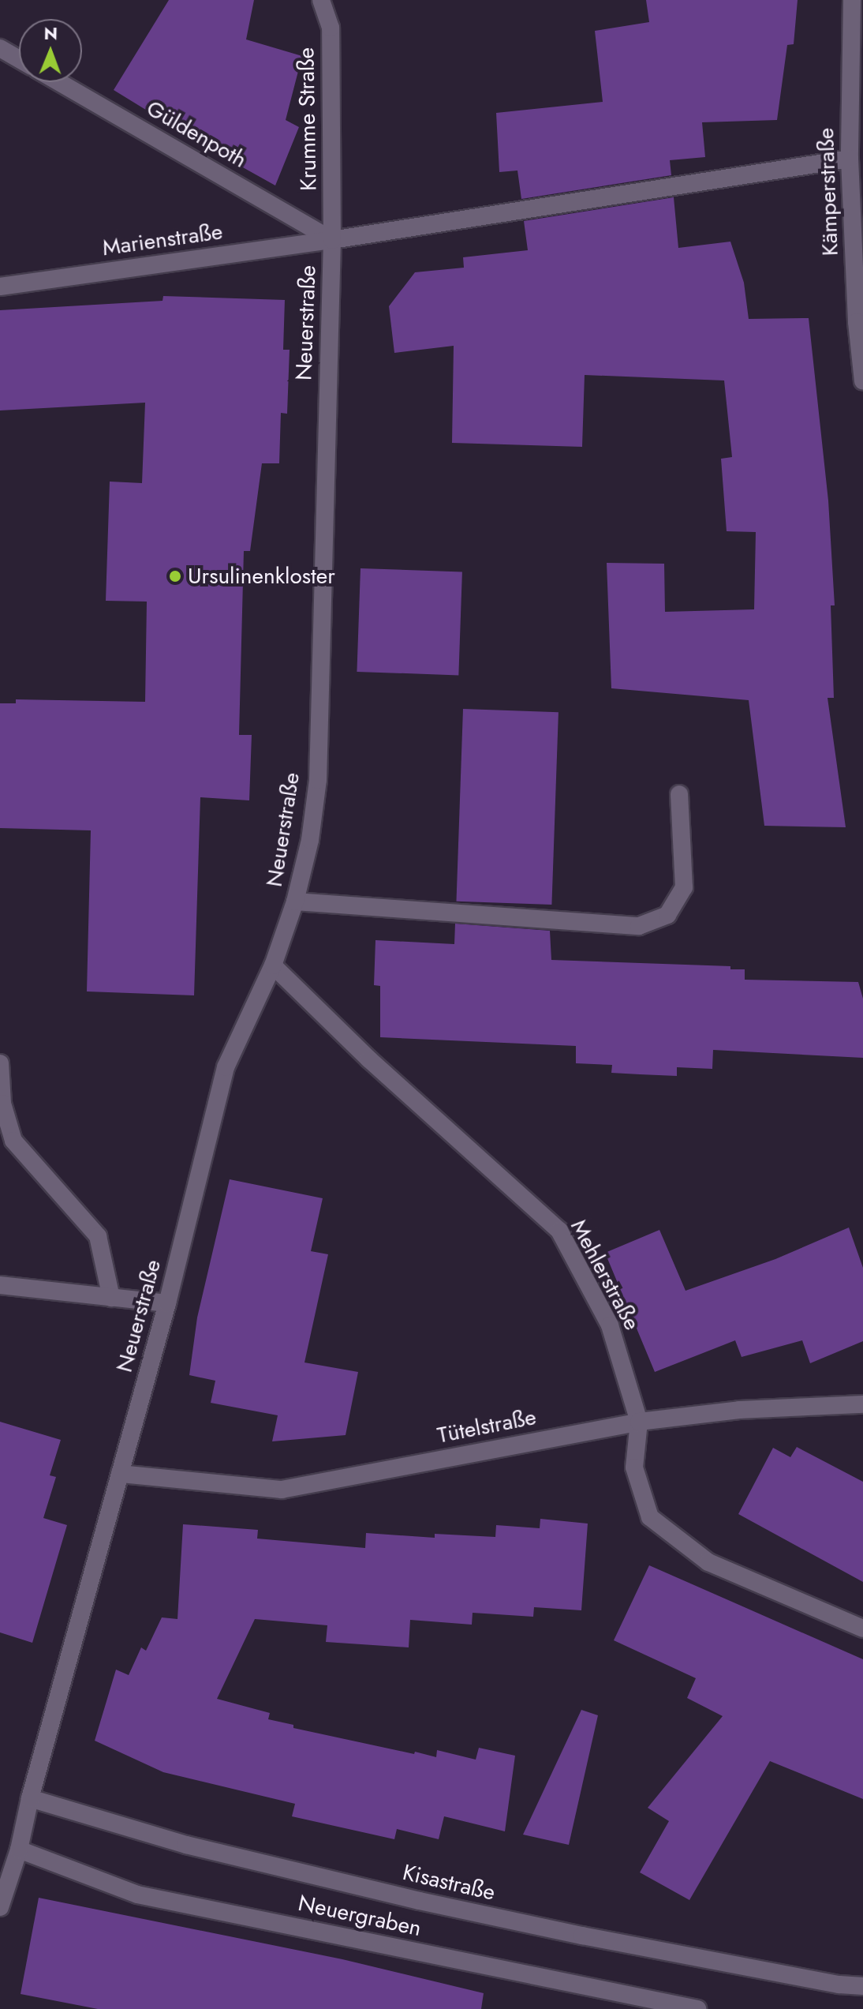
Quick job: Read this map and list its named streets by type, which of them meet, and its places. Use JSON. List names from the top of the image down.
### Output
{
  "streets": {
    "street": [
      "Krumme Straße",
      "Güldenpoth",
      "Kämperstraße",
      "Marienstraße",
      "Neuerstraße",
      "Mehlerstraße",
      "Tütelstraße",
      "Kisastraße",
      "Neuergraben"
    ]
  },
  "crossings": [
    ["Krumme Straße", "Güldenpoth"],
    ["Krumme Straße", "Marienstraße"],
    ["Krumme Straße", "Neuerstraße"],
    ["Güldenpoth", "Marienstraße"],
    ["Güldenpoth", "Neuerstraße"],
    ["Kämperstraße", "Neuerstraße"],
    ["Marienstraße", "Neuerstraße"],
    ["Neuerstraße", "Mehlerstraße"],
    ["Neuerstraße", "Tütelstraße"],
    ["Neuerstraße", "Kisastraße"],
    ["Neuerstraße", "Neuergraben"],
    ["Mehlerstraße", "Tütelstraße"]
  ],
  "places": ["Ursulinenkloster"],
  "north": "top"
}
